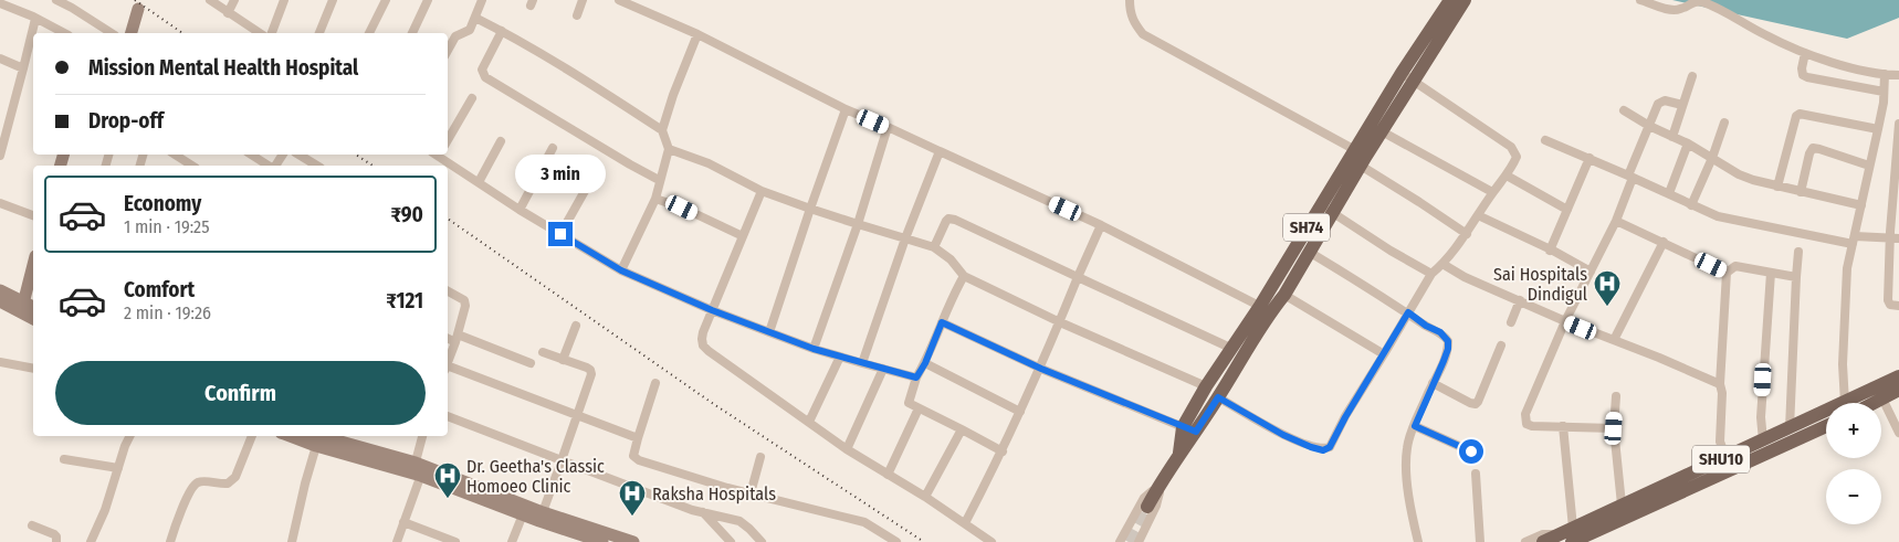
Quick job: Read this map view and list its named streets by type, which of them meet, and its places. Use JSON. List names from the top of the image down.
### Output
{
  "streets": {
    "main road": ["SH74", "SHU10"]
  },
  "places": {
    "hospital": ["Sai Hospitals Dindigul", "Dr. Geetha's Classic Homoeo Clinic", "Raksha Hospitals"]
  },
  "page": {
    "banner": ["Mission Mental Health Hospital", "Drop-off"],
    "bubble": "3 min",
    "list": [
      {
        "name": "Economy",
        "note": "1 min · 19:25",
        "value": "₹90"
      },
      {
        "name": "Comfort",
        "note": "2 min · 19:26",
        "value": "₹121"
      }
    ],
    "buttons": "Confirm",
    "map_buttons": ["+", "−"]
  }
}
